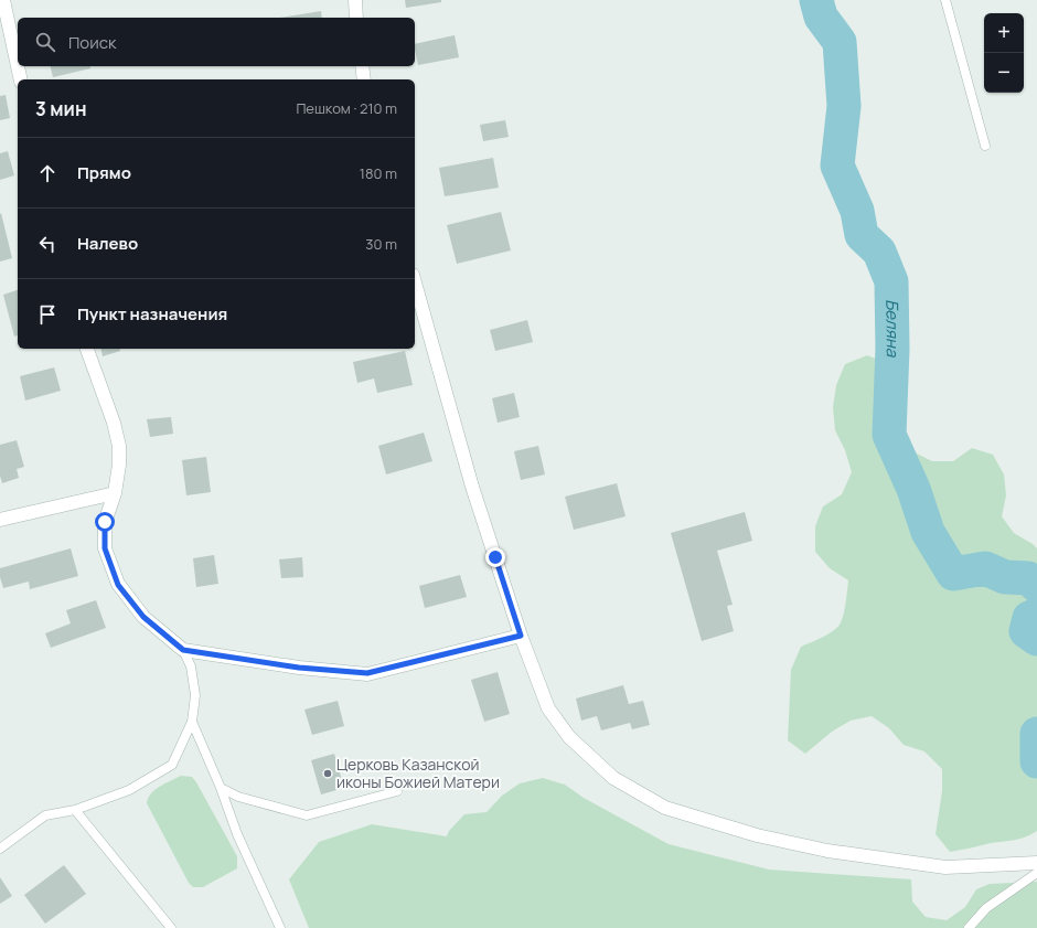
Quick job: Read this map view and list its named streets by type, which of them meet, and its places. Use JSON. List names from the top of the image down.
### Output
{
  "water": ["Беляна"],
  "places": ["Церковь Казанской иконы Божией Матери"],
  "page": {
    "map_buttons": ["+", "−"],
    "search": "Поиск",
    "heading": ["3 мин", "Пешком · 210 m"],
    "list": [
      ["Прямо", "180 m"],
      ["Налево", "30 m"],
      "Пункт назначения"
    ]
  }
}
